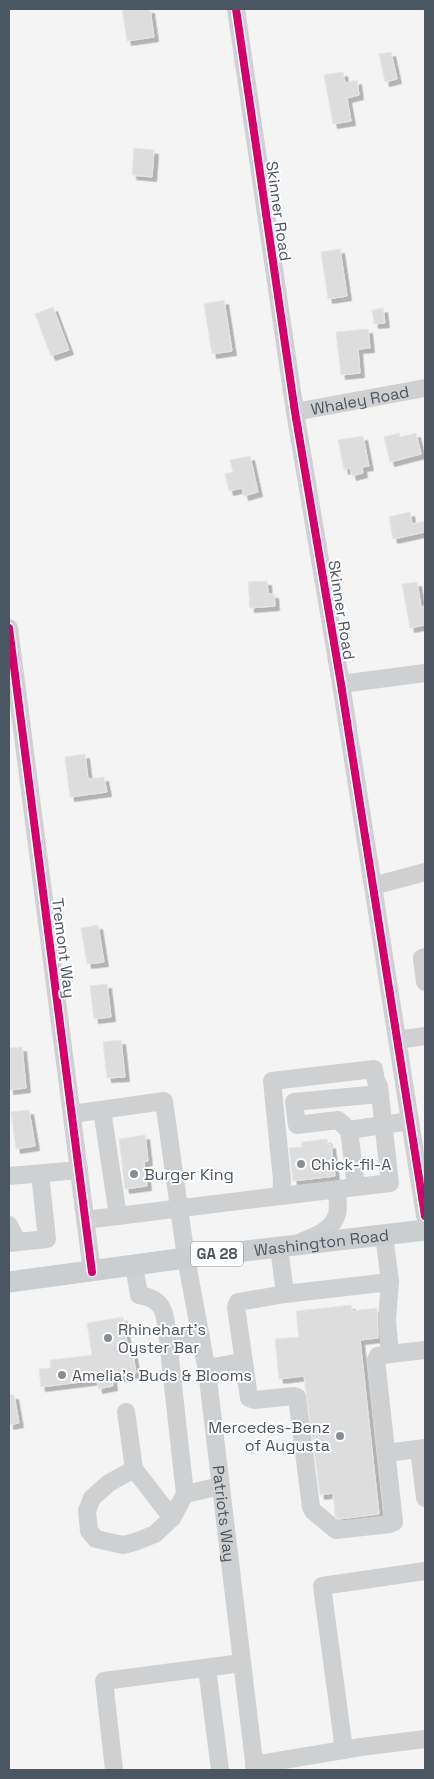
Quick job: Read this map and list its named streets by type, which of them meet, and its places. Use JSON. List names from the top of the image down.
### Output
{
  "streets": {
    "main road": ["Washington Road", "GA 28"],
    "street": [
      "Skinner Road",
      "Whaley Road",
      "Tremont Way",
      "Patriots Way"
    ]
  },
  "crossings": [
    ["Skinner Road", "Whaley Road"],
    ["Tremont Way", "Washington Road"],
    ["Washington Road", "Patriots Way"]
  ],
  "places": [
    "Chick-fil-A",
    "Burger King",
    "Rhinehart's Oyster Bar",
    "Amelia's Buds & Blooms",
    "Mercedes-Benz of Augusta"
  ]
}
